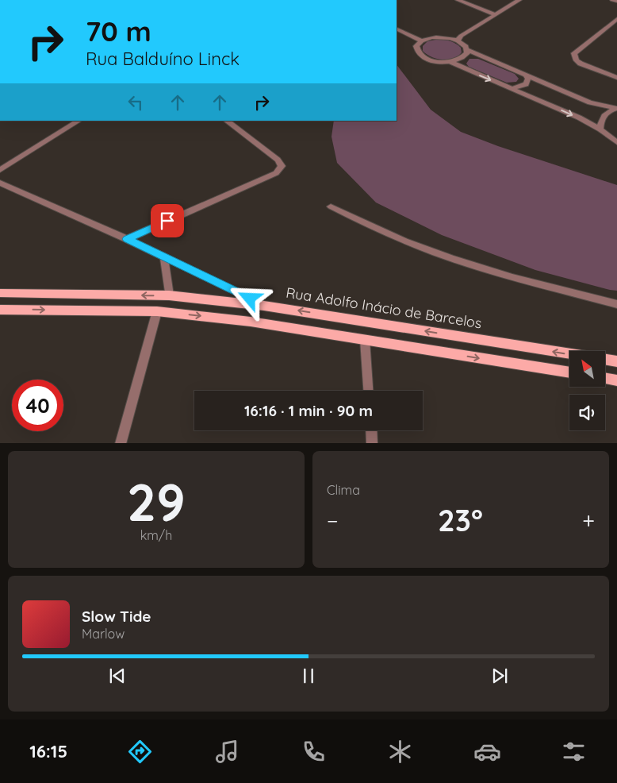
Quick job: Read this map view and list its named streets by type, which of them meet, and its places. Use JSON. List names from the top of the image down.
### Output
{
  "streets": {
    "main road": ["Rua Adolfo Inácio de Barcelos"]
  },
  "north": "top left",
  "page": {
    "turn": ["70 m", "Rua Balduíno Linck"],
    "limit": "40",
    "trip": "16:16 · 1 min · 90 m",
    "tile": [
      ["29", "km/h"],
      "Clima"
    ],
    "heat": ["−", "23°", "+"],
    "song": ["Slow Tide", "Marlow"],
    "tabs": "16:15"
  }
}
